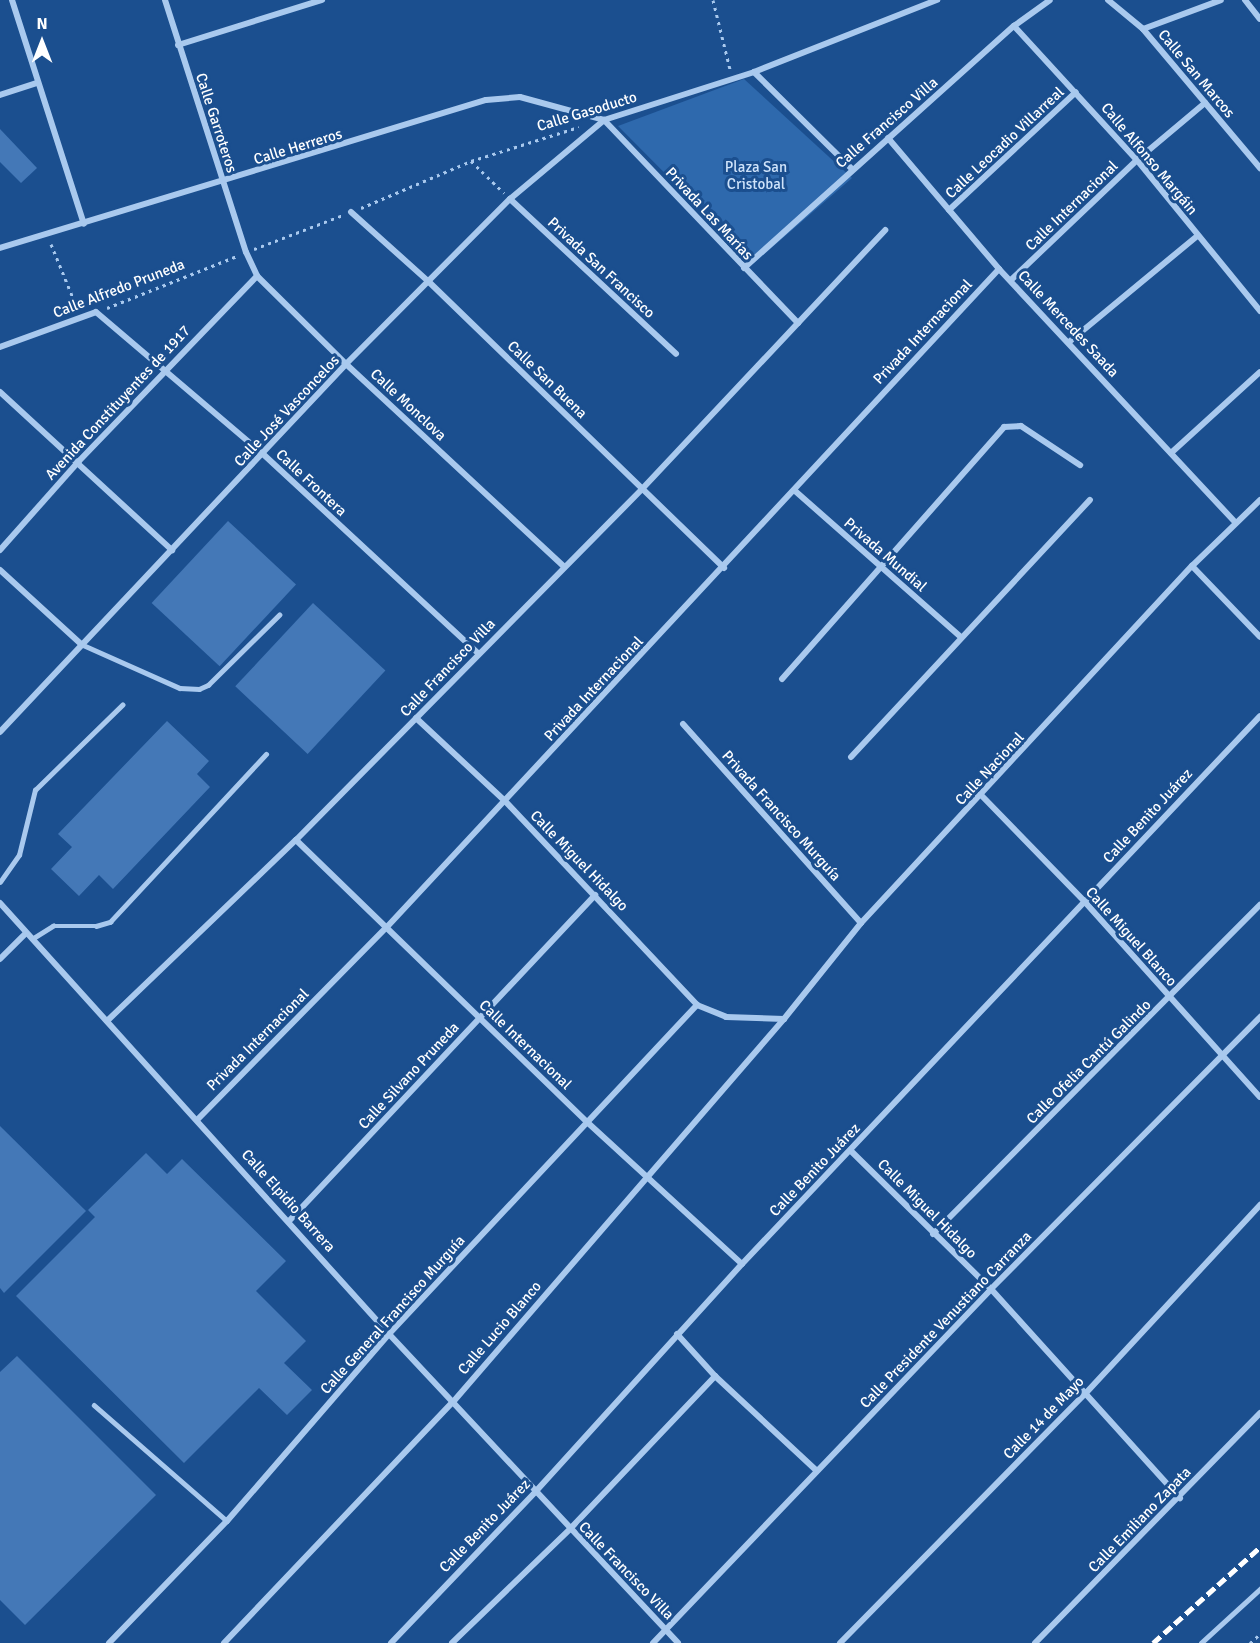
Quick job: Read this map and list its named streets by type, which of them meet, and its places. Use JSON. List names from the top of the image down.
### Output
{
  "streets": {
    "street": [
      "Calle San Marcos",
      "Calle Gasoducto",
      "Calle Garroteros",
      "Calle Francisco Villa",
      "Calle Leocadio Villarreal",
      "Calle Herreros",
      "Calle Alfonso Margáin",
      "Calle Internacional",
      "Privada Las Marías",
      "Privada San Francisco",
      "Calle Alfredo Pruneda",
      "Calle Mercedes Saada",
      "Privada Internacional",
      "Calle San Buena",
      "Avenida Constituyentes de 1917",
      "Calle Monclova",
      "Calle José Vasconcelos",
      "Calle Frontera",
      "Privada Mundial",
      "Calle Nacional",
      "Privada Francisco Murguía",
      "Calle Benito Juárez",
      "Calle Miguel Hidalgo",
      "Calle Miguel Blanco",
      "Calle Ofelia Cantú Galindo",
      "Calle Silvano Pruneda",
      "Calle Elpidio Barrera",
      "Calle General Francisco Murguía",
      "Calle Presidente Venustiano Carranza",
      "Calle Lucio Blanco",
      "Calle 14 de Mayo",
      "Calle Emiliano Zapata"
    ]
  },
  "crossings": [
    ["Calle San Marcos", "Calle Internacional"],
    ["Calle Gasoducto", "Calle Garroteros"],
    ["Calle Gasoducto", "Calle Herreros"],
    ["Calle Gasoducto", "Privada Las Marías"],
    ["Calle Gasoducto", "Calle Alfredo Pruneda"],
    ["Calle Gasoducto", "Calle San Buena"],
    ["Calle Gasoducto", "Calle Monclova"],
    ["Calle Gasoducto", "Calle José Vasconcelos"],
    ["Calle Garroteros", "Calle Herreros"],
    ["Calle Garroteros", "Calle Alfredo Pruneda"],
    ["Calle Garroteros", "Calle Monclova"],
    ["Calle Francisco Villa", "Calle Alfonso Margáin"],
    ["Calle Francisco Villa", "Calle Internacional"],
    ["Calle Francisco Villa", "Privada Las Marías"],
    ["Calle Francisco Villa", "Calle Mercedes Saada"],
    ["Calle Francisco Villa", "Calle San Buena"],
    ["Calle Francisco Villa", "Calle Monclova"],
    ["Calle Francisco Villa", "Calle Frontera"],
    ["Calle Francisco Villa", "Calle Miguel Hidalgo"],
    ["Calle Francisco Villa", "Calle Elpidio Barrera"],
    ["Calle Francisco Villa", "Calle Presidente Venustiano Carranza"],
    ["Calle Leocadio Villarreal", "Calle Alfonso Margáin"],
    ["Calle Leocadio Villarreal", "Calle Mercedes Saada"],
    ["Calle Herreros", "Privada Las Marías"],
    ["Calle Herreros", "Calle José Vasconcelos"],
    ["Calle Alfonso Margáin", "Calle Internacional"],
    ["Calle Internacional", "Calle Mercedes Saada"],
    ["Calle Internacional", "Privada Internacional"],
    ["Calle Internacional", "Calle Benito Juárez"],
    ["Calle Internacional", "Calle Silvano Pruneda"],
    ["Calle Internacional", "Calle General Francisco Murguía"],
    ["Calle Internacional", "Calle Lucio Blanco"],
    ["Privada Las Marías", "Calle José Vasconcelos"],
    ["Privada San Francisco", "Calle José Vasconcelos"],
    ["Calle Alfredo Pruneda", "Calle Monclova"],
    ["Calle Alfredo Pruneda", "Calle Frontera"],
    ["Calle Mercedes Saada", "Privada Internacional"],
    ["Calle Mercedes Saada", "Calle Nacional"],
    ["Privada Internacional", "Calle San Buena"],
    ["Privada Internacional", "Privada Mundial"],
    ["Privada Internacional", "Calle Miguel Hidalgo"],
    ["Privada Internacional", "Calle Elpidio Barrera"],
    ["Calle San Buena", "Calle José Vasconcelos"],
    ["Avenida Constituyentes de 1917", "Calle Monclova"],
    ["Avenida Constituyentes de 1917", "Calle Frontera"],
    ["Calle Monclova", "Calle José Vasconcelos"],
    ["Calle José Vasconcelos", "Calle Frontera"],
    ["Calle Nacional", "Privada Francisco Murguía"],
    ["Calle Nacional", "Calle Miguel Hidalgo"],
    ["Calle Nacional", "Calle Miguel Blanco"],
    ["Calle Nacional", "Calle Lucio Blanco"],
    ["Calle Benito Juárez", "Calle Miguel Hidalgo"],
    ["Calle Benito Juárez", "Calle Miguel Blanco"],
    ["Calle Benito Juárez", "Calle Elpidio Barrera"],
    ["Calle Miguel Hidalgo", "Calle Ofelia Cantú Galindo"],
    ["Calle Miguel Hidalgo", "Calle Silvano Pruneda"],
    ["Calle Miguel Hidalgo", "Calle General Francisco Murguía"],
    ["Calle Miguel Hidalgo", "Calle Presidente Venustiano Carranza"],
    ["Calle Miguel Hidalgo", "Calle Lucio Blanco"],
    ["Calle Miguel Hidalgo", "Calle 14 de Mayo"],
    ["Calle Miguel Hidalgo", "Calle Emiliano Zapata"],
    ["Calle Miguel Blanco", "Calle Ofelia Cantú Galindo"],
    ["Calle Miguel Blanco", "Calle Presidente Venustiano Carranza"],
    ["Calle Silvano Pruneda", "Calle Elpidio Barrera"],
    ["Calle Elpidio Barrera", "Calle General Francisco Murguía"],
    ["Calle Elpidio Barrera", "Calle Lucio Blanco"]
  ],
  "parks": ["Plaza San Cristobal"],
  "north": "top"
}
